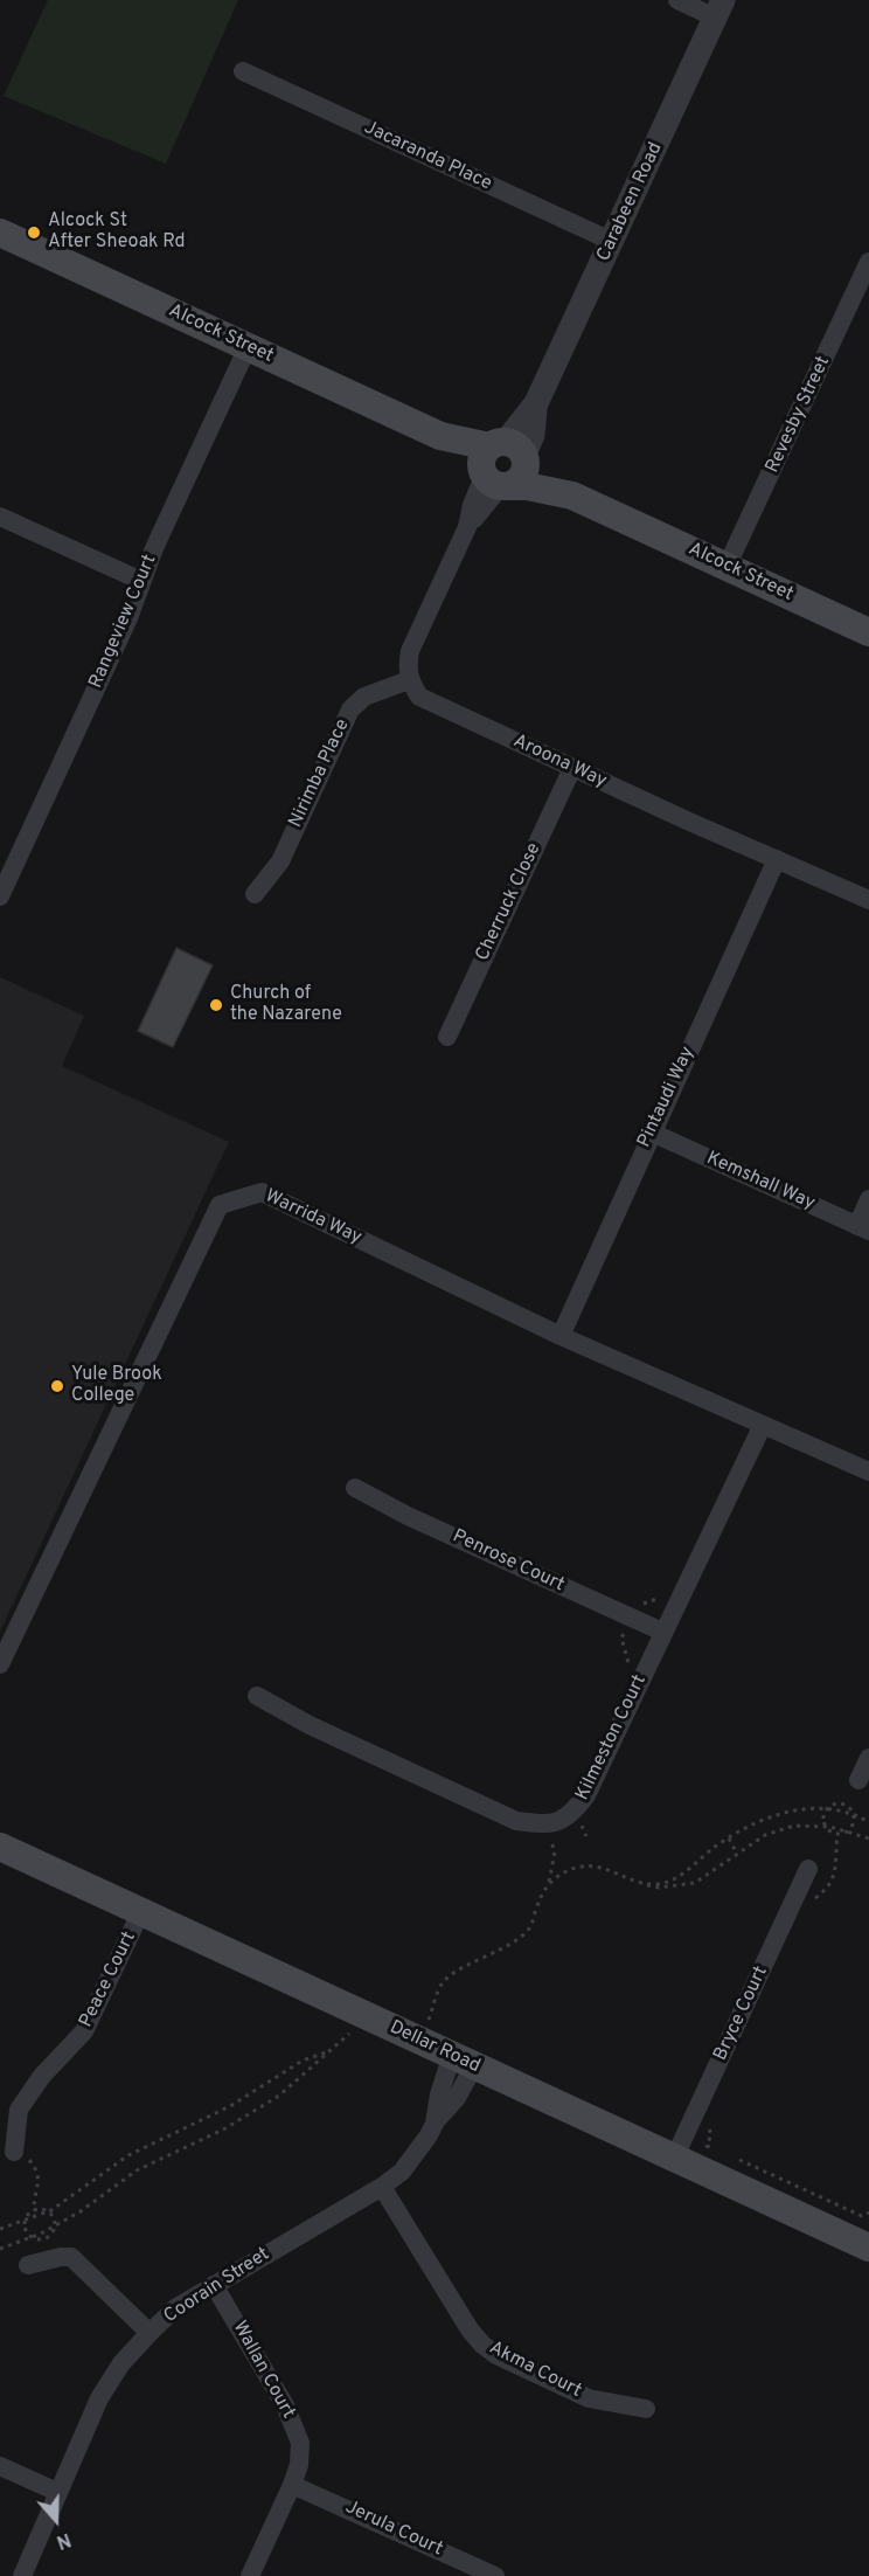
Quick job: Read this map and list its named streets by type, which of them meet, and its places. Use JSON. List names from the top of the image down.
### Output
{
  "streets": {
    "main road": ["Alcock Street", "Dellar Road"],
    "street": [
      "Jacaranda Place",
      "Carabeen Road",
      "Revesby Street",
      "Rangeview Court",
      "Aroona Way",
      "Nirimba Place",
      "Cherruck Close",
      "Pintaudi Way",
      "Kemshall Way",
      "Warrida Way",
      "Penrose Court",
      "Kilmeston Court",
      "Peace Court",
      "Bryce Court",
      "Coorain Street",
      "Wallan Court",
      "Akma Court",
      "Jerula Court"
    ]
  },
  "crossings": [
    ["Jacaranda Place", "Carabeen Road"],
    ["Carabeen Road", "Alcock Street"],
    ["Alcock Street", "Revesby Street"],
    ["Alcock Street", "Rangeview Court"],
    ["Aroona Way", "Nirimba Place"],
    ["Aroona Way", "Cherruck Close"],
    ["Aroona Way", "Pintaudi Way"],
    ["Pintaudi Way", "Kemshall Way"],
    ["Pintaudi Way", "Warrida Way"],
    ["Warrida Way", "Kilmeston Court"],
    ["Penrose Court", "Kilmeston Court"],
    ["Peace Court", "Dellar Road"],
    ["Bryce Court", "Dellar Road"],
    ["Dellar Road", "Coorain Street"],
    ["Coorain Street", "Wallan Court"],
    ["Coorain Street", "Akma Court"],
    ["Wallan Court", "Jerula Court"]
  ],
  "places": ["Alcock St After Sheoak Rd", "Church of the Nazarene", "Yule Brook College"],
  "north": "bottom"
}
